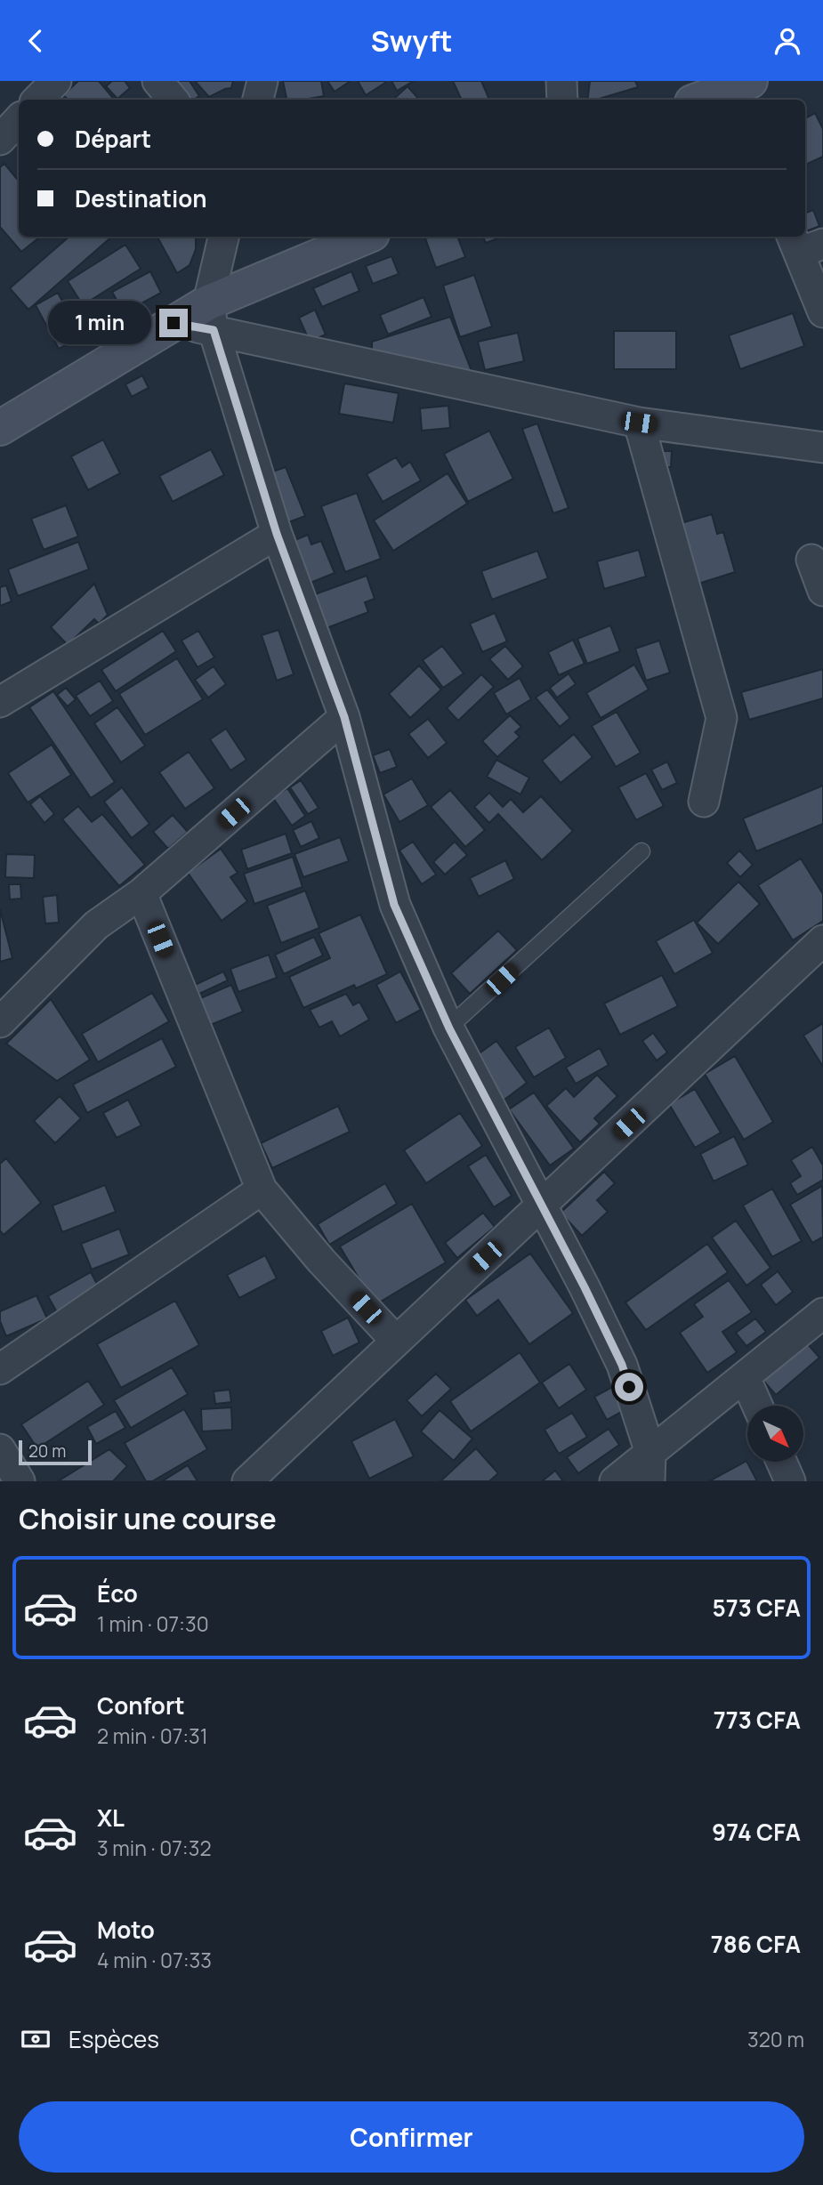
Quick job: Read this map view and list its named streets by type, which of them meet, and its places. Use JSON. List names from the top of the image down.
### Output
{
  "scale_bar": "20 m",
  "north": "bottom right",
  "page": {
    "header": "Swyft",
    "banner": ["Départ", "Destination"],
    "bubble": "1 min",
    "scale": "20 m",
    "heading": "Choisir une course",
    "list": [
      {
        "name": "Éco",
        "note": "1 min · 07:30",
        "value": "573 CFA"
      },
      {
        "name": "Confort",
        "note": "2 min · 07:31",
        "value": "773 CFA"
      },
      {
        "name": "XL",
        "note": "3 min · 07:32",
        "value": "974 CFA"
      },
      {
        "name": "Moto",
        "note": "4 min · 07:33",
        "value": "786 CFA"
      }
    ],
    "pay": ["Espèces", "320 m"],
    "buttons": "Confirmer"
  }
}
